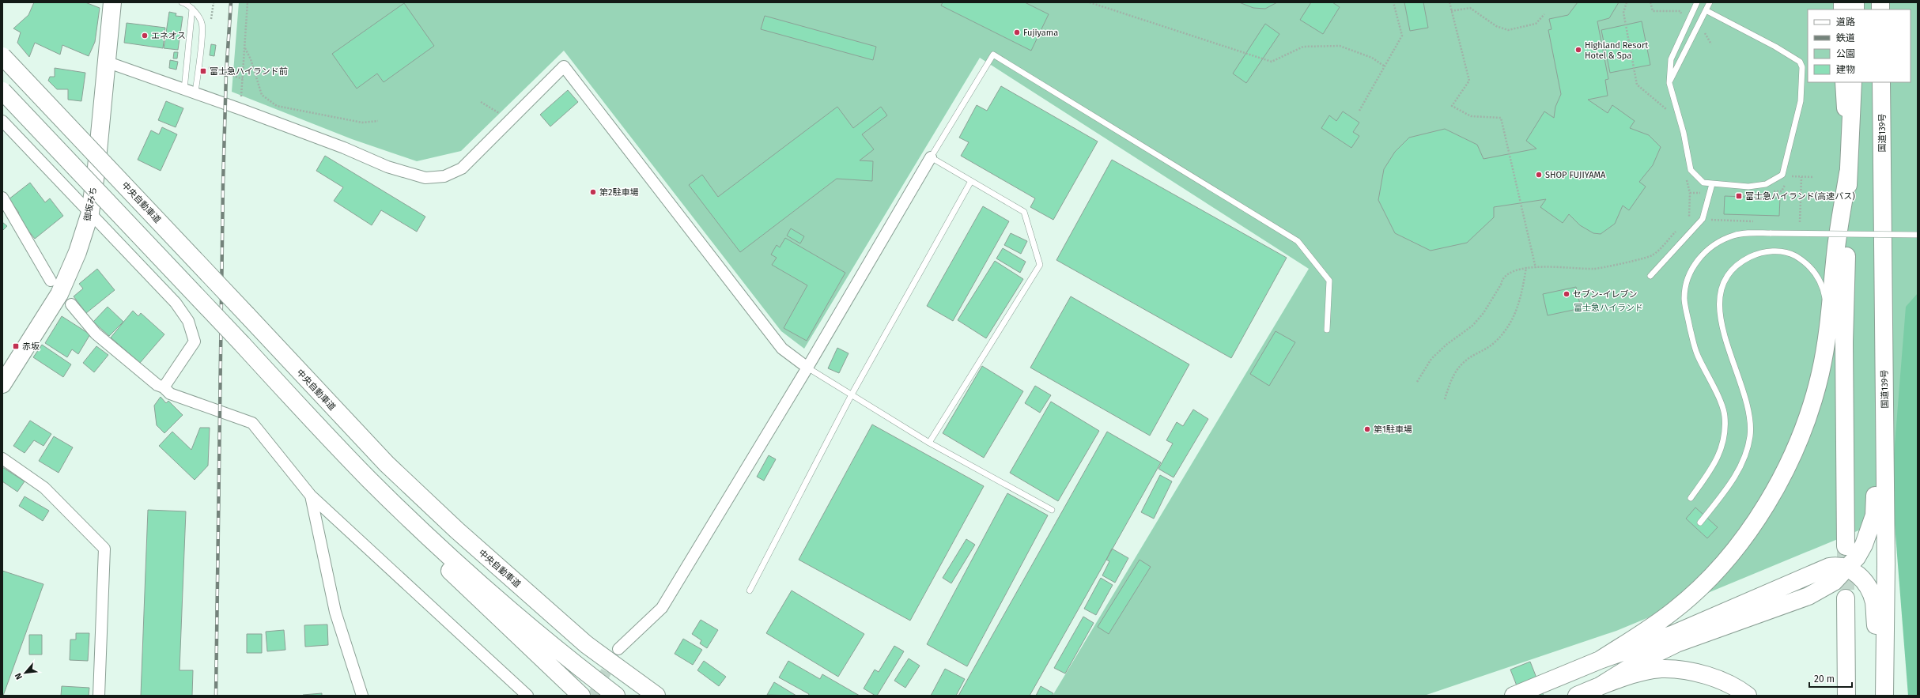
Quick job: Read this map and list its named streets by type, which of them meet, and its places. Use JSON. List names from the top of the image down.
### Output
{
  "streets": {
    "highway": ["国道139号", "中央自動車道", "御坂みち"]
  },
  "parks": ["富士急ハイランド"],
  "places": {
    "other": [
      "Fujiyama",
      "エネオス",
      "Highland Resort Hotel & Spa",
      "SHOP FUJIYAMA",
      "第2駐車場",
      "セブン-イレブン",
      "第1駐車場"
    ],
    "transit": ["富士急ハイランド前", "富士急ハイランド(高速バス)", "赤坂"]
  },
  "legend": [
    "道路",
    "鉄道",
    "公園",
    "建物"
  ],
  "scale_bar": "20 m",
  "north": "bottom left"
}
